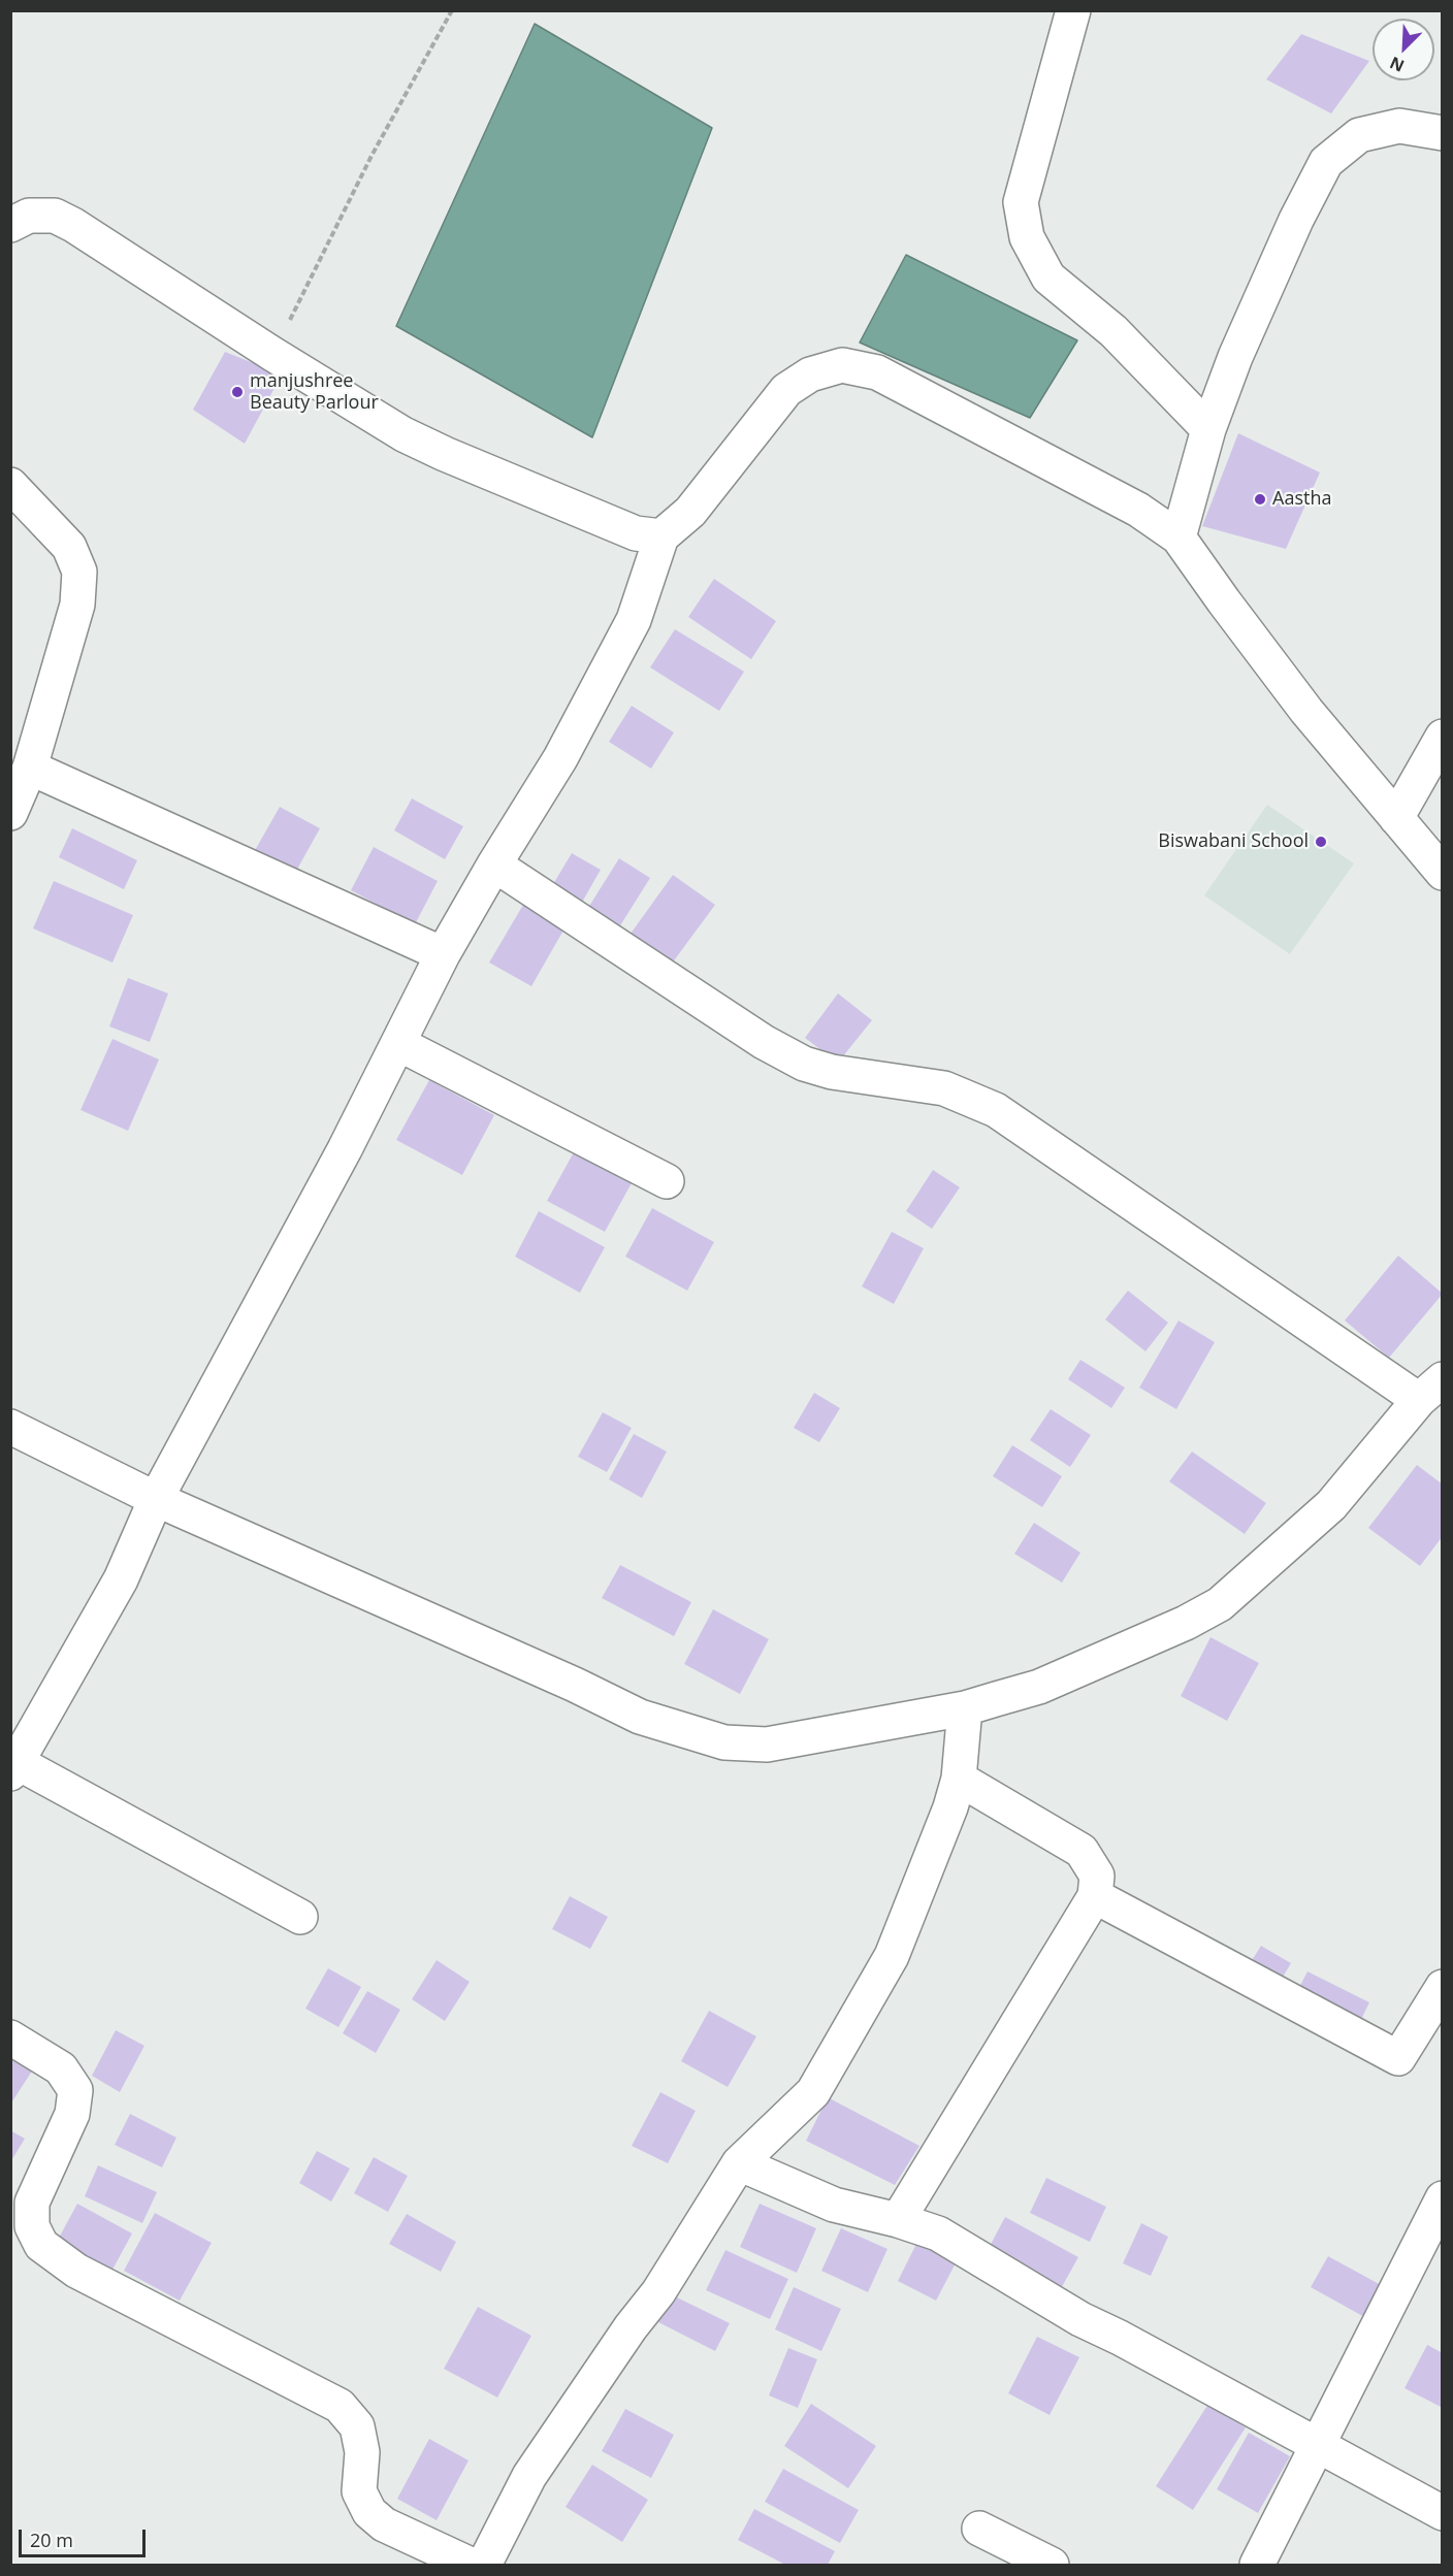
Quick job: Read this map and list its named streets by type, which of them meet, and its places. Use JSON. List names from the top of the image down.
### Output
{
  "places": ["manjushree Beauty Parlour", "Aastha", "Biswabani School"],
  "scale_bar": "20 m",
  "north": "bottom left"
}
